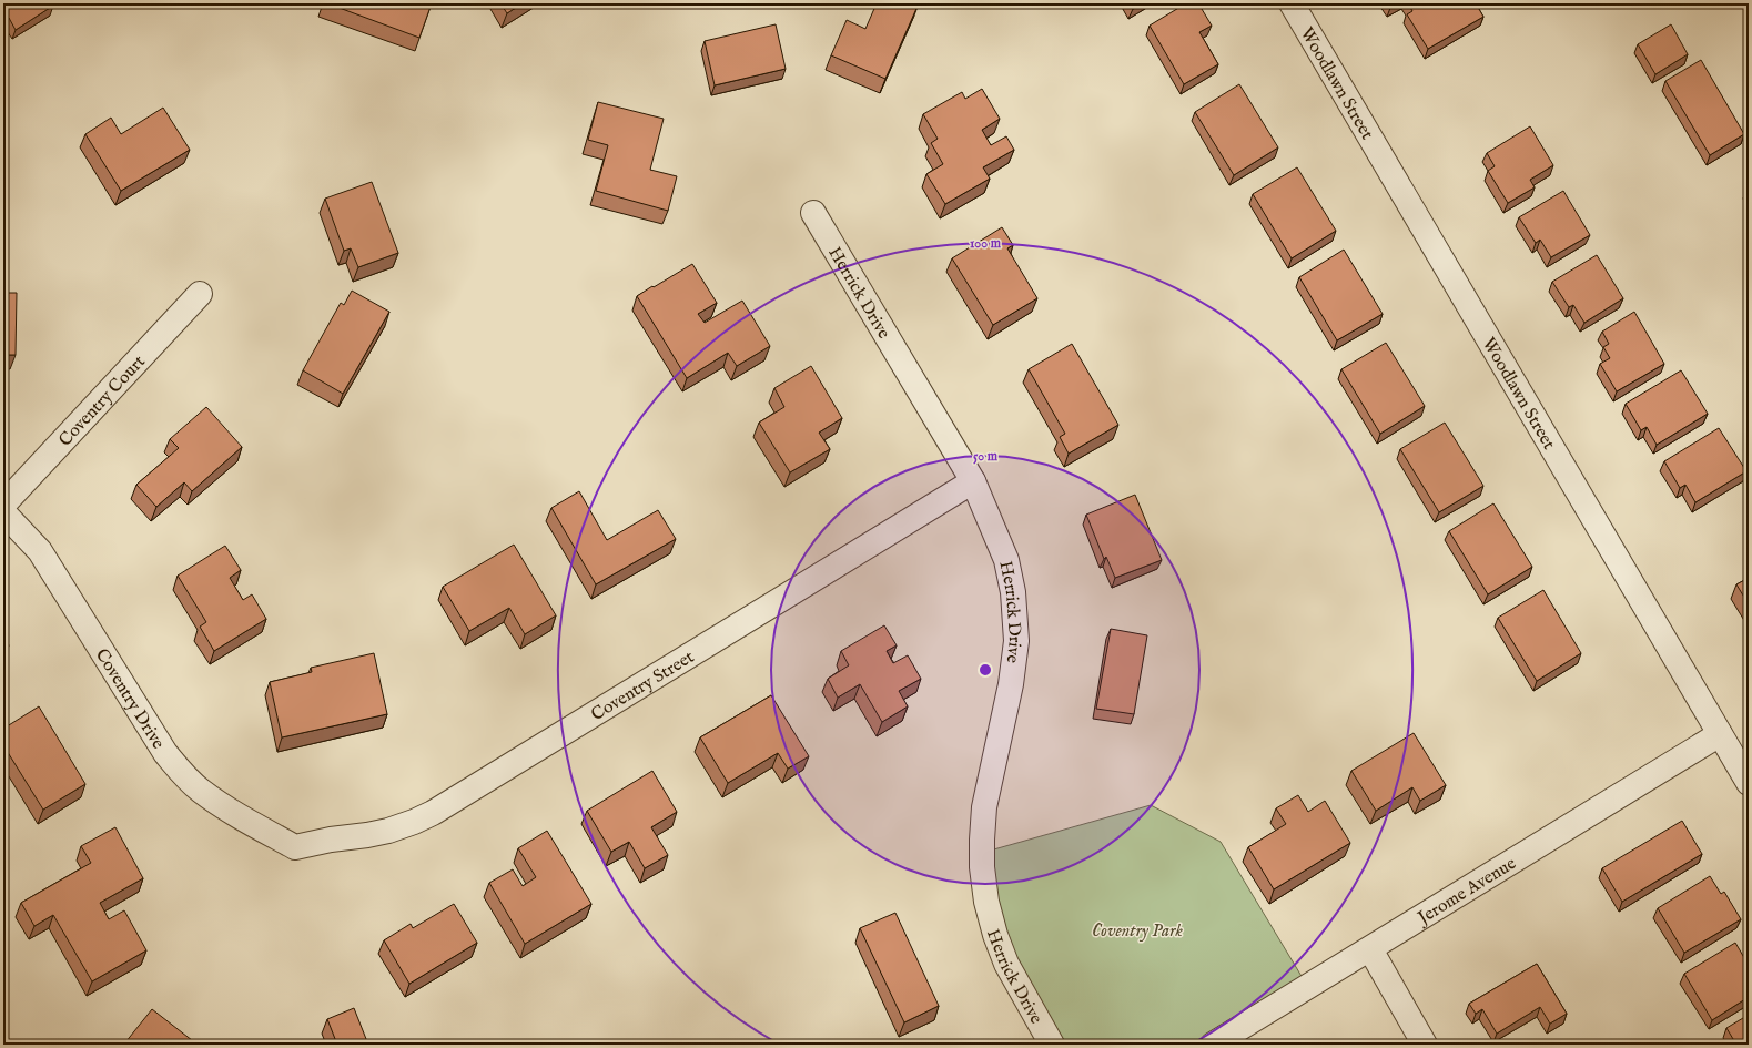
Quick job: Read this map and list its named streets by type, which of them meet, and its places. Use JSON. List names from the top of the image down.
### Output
{
  "streets": {
    "street": [
      "Woodlawn Street",
      "Herrick Drive",
      "Coventry Court",
      "Coventry Street",
      "Coventry Drive",
      "Jerome Avenue"
    ]
  },
  "crossings": [
    ["Woodlawn Street", "Jerome Avenue"],
    ["Herrick Drive", "Coventry Street"],
    ["Coventry Street", "Coventry Drive"]
  ],
  "parks": ["Coventry Park"],
  "rings": ["100 m", "50 m"]
}
